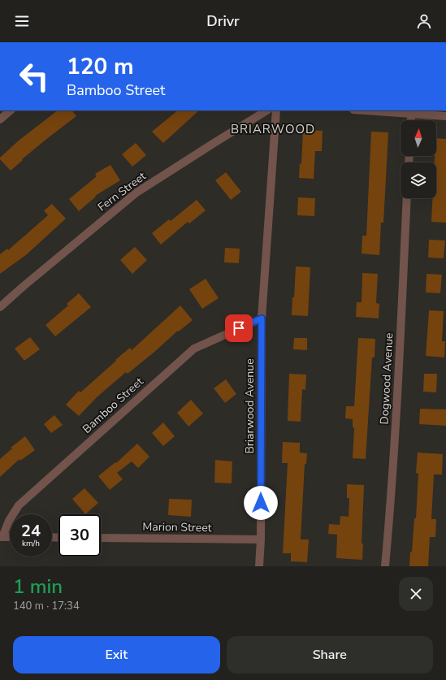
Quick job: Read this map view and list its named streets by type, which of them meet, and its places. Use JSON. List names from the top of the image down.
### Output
{
  "streets": {
    "street": [
      "Fern Street",
      "Dogwood Avenue",
      "Bamboo Street",
      "Briarwood Avenue",
      "Marion Street"
    ]
  },
  "crossings": [
    ["Bamboo Street", "Briarwood Avenue"],
    ["Briarwood Avenue", "Marion Street"]
  ],
  "districts": ["BRIARWOOD"],
  "north": "top",
  "page": {
    "header": "Drivr",
    "turn": ["120 m", "Bamboo Street"],
    "speed": "24 km/h",
    "limit": "30",
    "heading": ["1 min", "140 m · 17:34"],
    "buttons": ["Exit", "Share"]
  }
}
